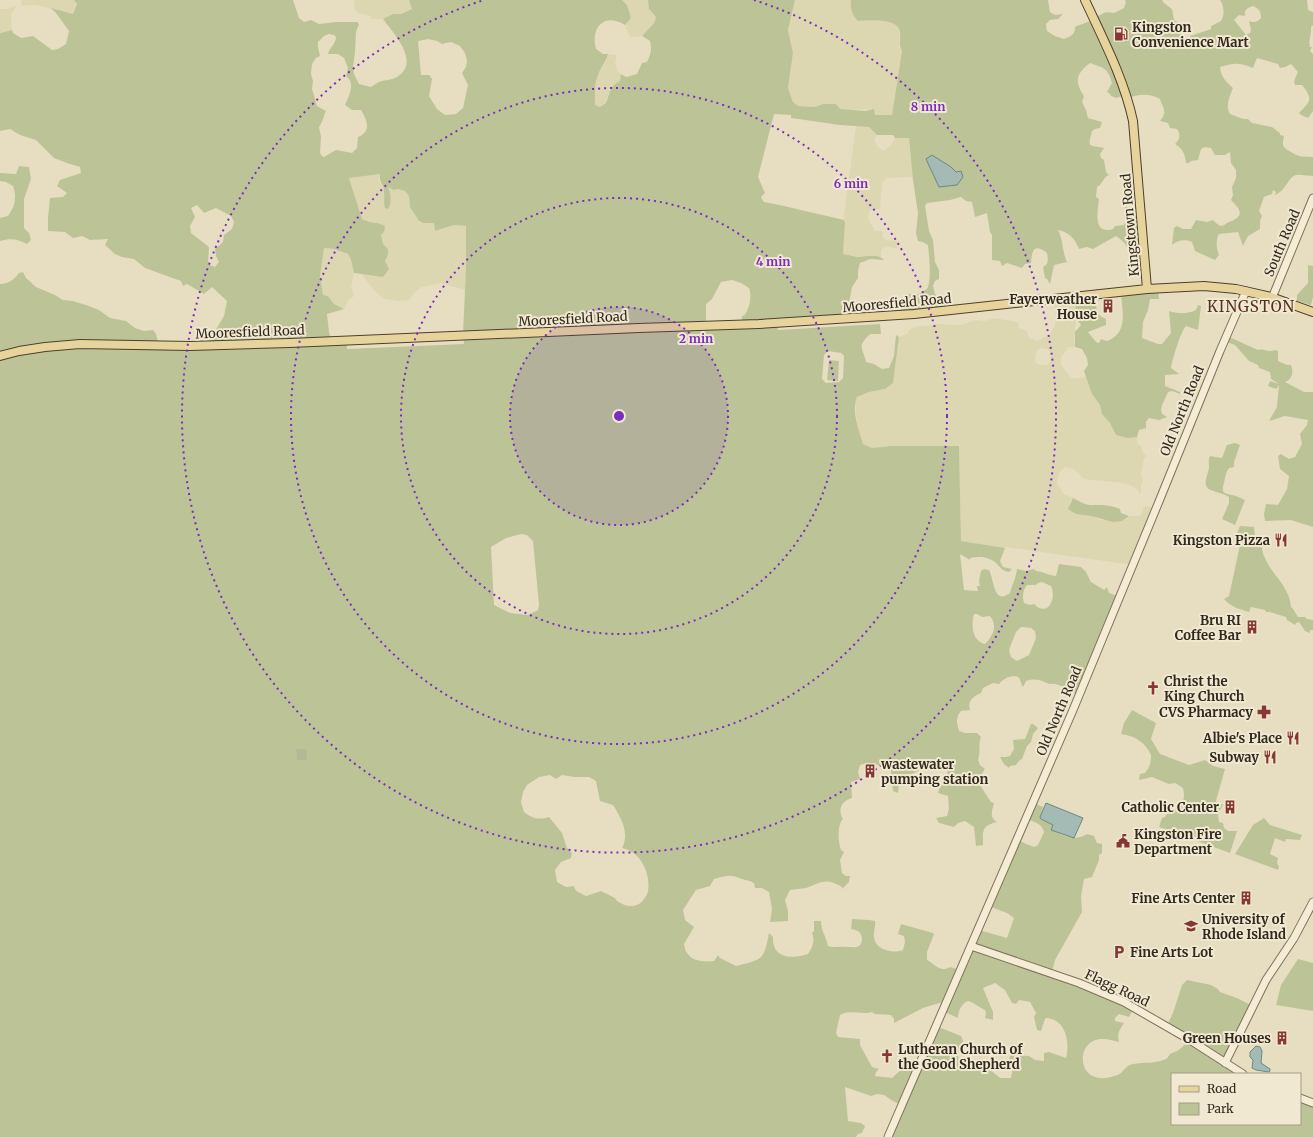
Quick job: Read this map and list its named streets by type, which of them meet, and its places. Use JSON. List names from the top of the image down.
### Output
{
  "streets": {
    "main road": ["Kingstown Road", "Mooresfield Road"],
    "street": ["South Road", "Old North Road", "Flagg Road"]
  },
  "crossings": [
    ["Kingstown Road", "South Road"],
    ["Kingstown Road", "Mooresfield Road"],
    ["Kingstown Road", "Old North Road"],
    ["Old North Road", "Flagg Road"]
  ],
  "districts": ["KINGSTON"],
  "places": {
    "fuel station": ["Kingston Convenience Mart"],
    "building": [
      "Fayerweather House",
      "Bru RI Coffee Bar",
      "wastewater pumping station",
      "Catholic Center",
      "Fine Arts Center",
      "Green Houses"
    ],
    "restaurant": ["Kingston Pizza", "Albie's Place", "Subway"],
    "church": ["Christ the King Church", "Lutheran Church of the Good Shepherd"],
    "pharmacy": ["CVS Pharmacy"],
    "public building": ["Kingston Fire Department"],
    "school or university": ["University of Rhode Island"],
    "parking": ["Fine Arts Lot"]
  },
  "legend": ["Road", "Park"],
  "rings": [
    "8 min",
    "6 min",
    "4 min",
    "2 min"
  ]
}
